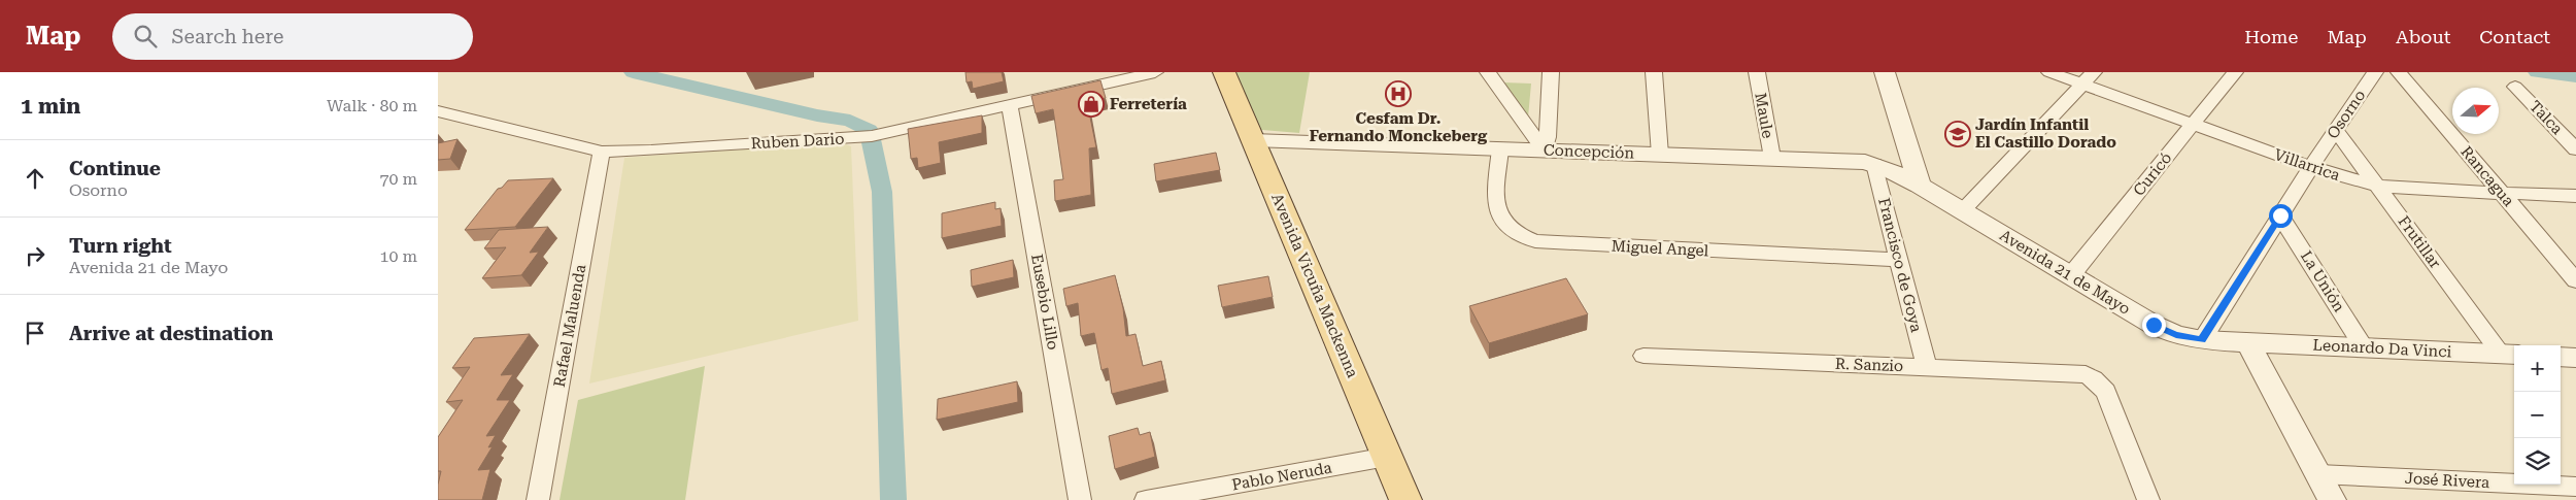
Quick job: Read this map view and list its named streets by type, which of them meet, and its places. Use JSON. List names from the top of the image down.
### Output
{
  "streets": {
    "main road": ["Avenida Vicuña Mackenna"],
    "street": [
      "Osorno",
      "Maule",
      "Talca",
      "Ruben Dario",
      "Concepción",
      "Villarrica",
      "Curicó",
      "Rancagua",
      "Frutillar",
      "Miguel Angel",
      "Francisco de Goya",
      "Avenida 21 de Mayo",
      "La Unión",
      "Eusebio Lillo",
      "Rafael Maluenda",
      "Leonardo Da Vinci",
      "R. Sanzio",
      "Pablo Neruda",
      "José Rivera"
    ]
  },
  "crossings": [
    ["Osorno", "Villarrica"],
    ["Osorno", "Frutillar"],
    ["Osorno", "Avenida 21 de Mayo"],
    ["Osorno", "La Unión"],
    ["Maule", "Concepción"],
    ["Ruben Dario", "Eusebio Lillo"],
    ["Ruben Dario", "Rafael Maluenda"],
    ["Concepción", "Miguel Angel"],
    ["Concepción", "Francisco de Goya"],
    ["Concepción", "Avenida 21 de Mayo"],
    ["Concepción", "Avenida Vicuña Mackenna"],
    ["Villarrica", "Curicó"],
    ["Villarrica", "Rancagua"],
    ["Villarrica", "Frutillar"],
    ["Curicó", "Avenida 21 de Mayo"],
    ["Frutillar", "Leonardo Da Vinci"],
    ["Miguel Angel", "Francisco de Goya"],
    ["Francisco de Goya", "R. Sanzio"],
    ["Avenida 21 de Mayo", "Leonardo Da Vinci"],
    ["La Unión", "Leonardo Da Vinci"],
    ["Avenida Vicuña Mackenna", "Pablo Neruda"]
  ],
  "places": {
    "hospital": ["Cesfam Dr. Fernando Monckeberg"],
    "shop": ["Ferretería"],
    "school or university": ["Jardín Infantil El Castillo Dorado"]
  },
  "north": "right",
  "page": {
    "header": "Map",
    "search": "Search here",
    "nav": [
      "Home",
      "Map",
      "About",
      "Contact"
    ],
    "heading": ["1 min", "Walk · 80 m"],
    "list": [
      ["Continue", "Osorno", "70 m"],
      ["Turn right", "Avenida 21 de Mayo", "10 m"],
      "Arrive at destination"
    ],
    "map_buttons": ["+", "−"]
  }
}
